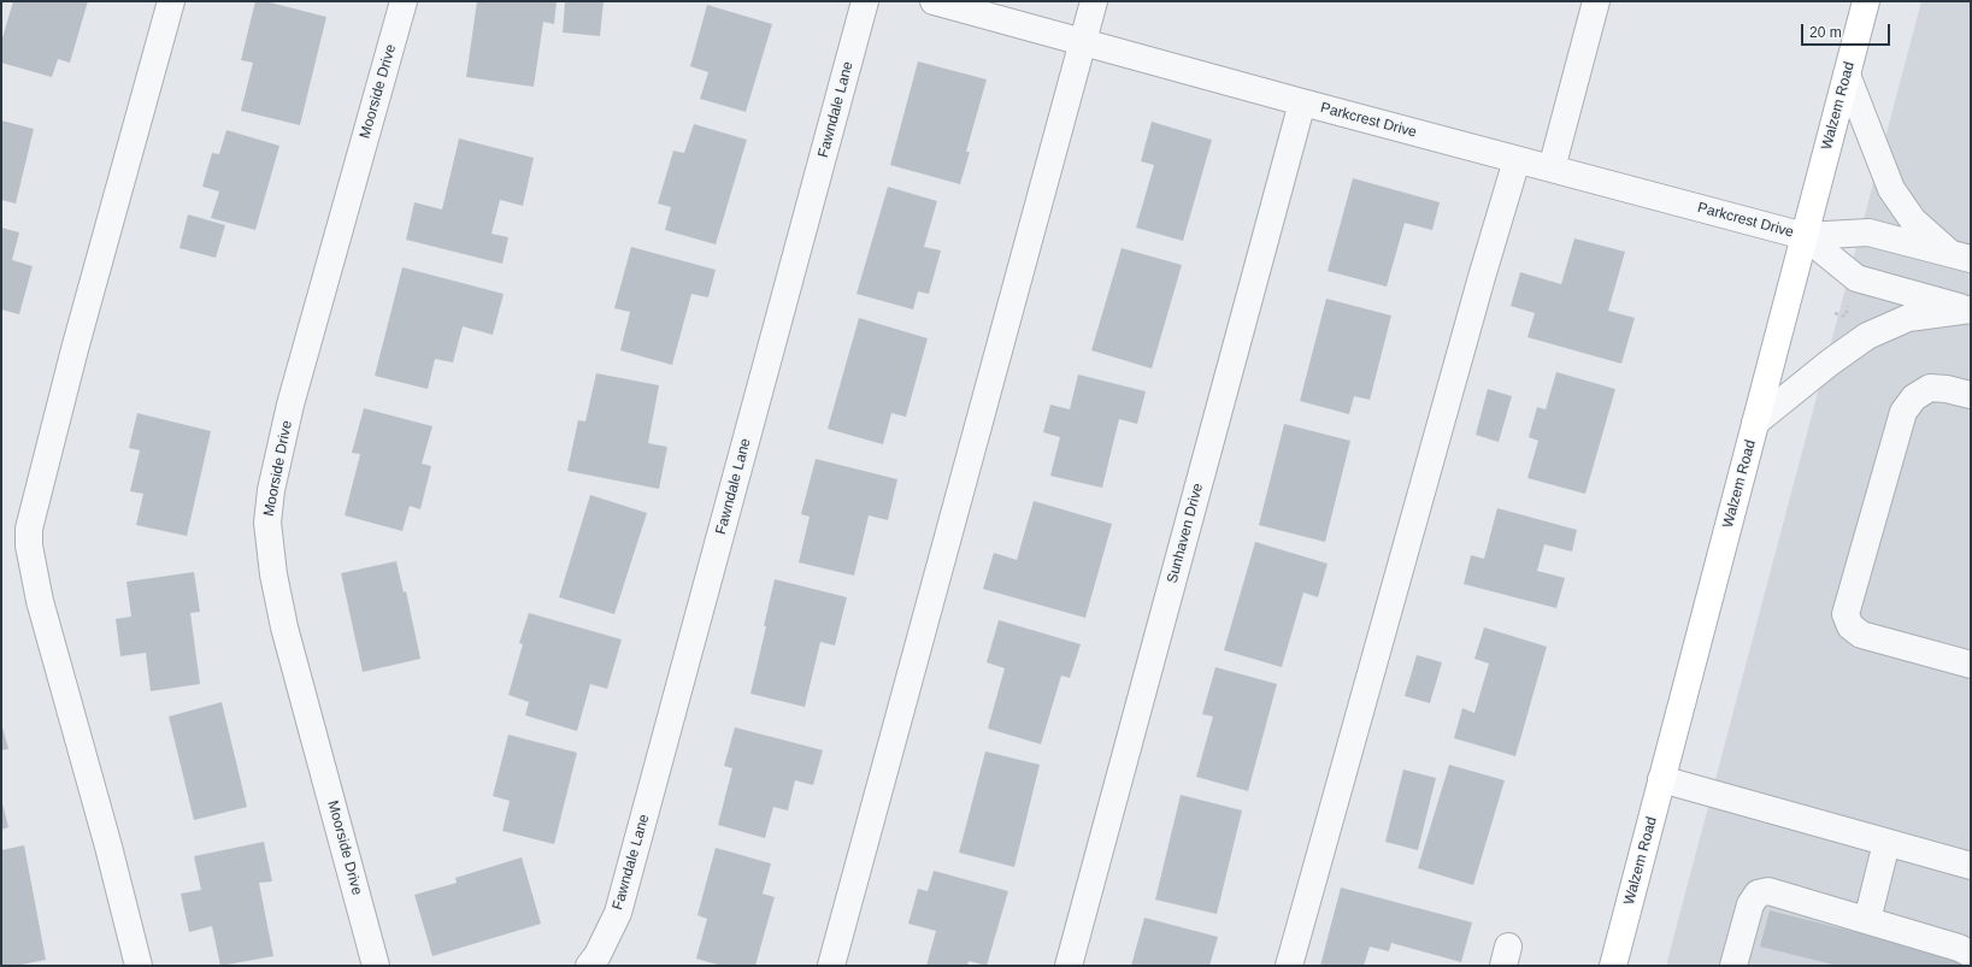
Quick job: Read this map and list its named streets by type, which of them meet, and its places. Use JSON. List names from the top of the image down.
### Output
{
  "streets": {
    "main road": ["Walzem Road"],
    "street": [
      "Moorside Drive",
      "Fawndale Lane",
      "Parkcrest Drive",
      "Sunhaven Drive"
    ]
  },
  "crossings": [
    ["Walzem Road", "Parkcrest Drive"],
    ["Parkcrest Drive", "Sunhaven Drive"]
  ],
  "scale_bar": "20 m"
}
